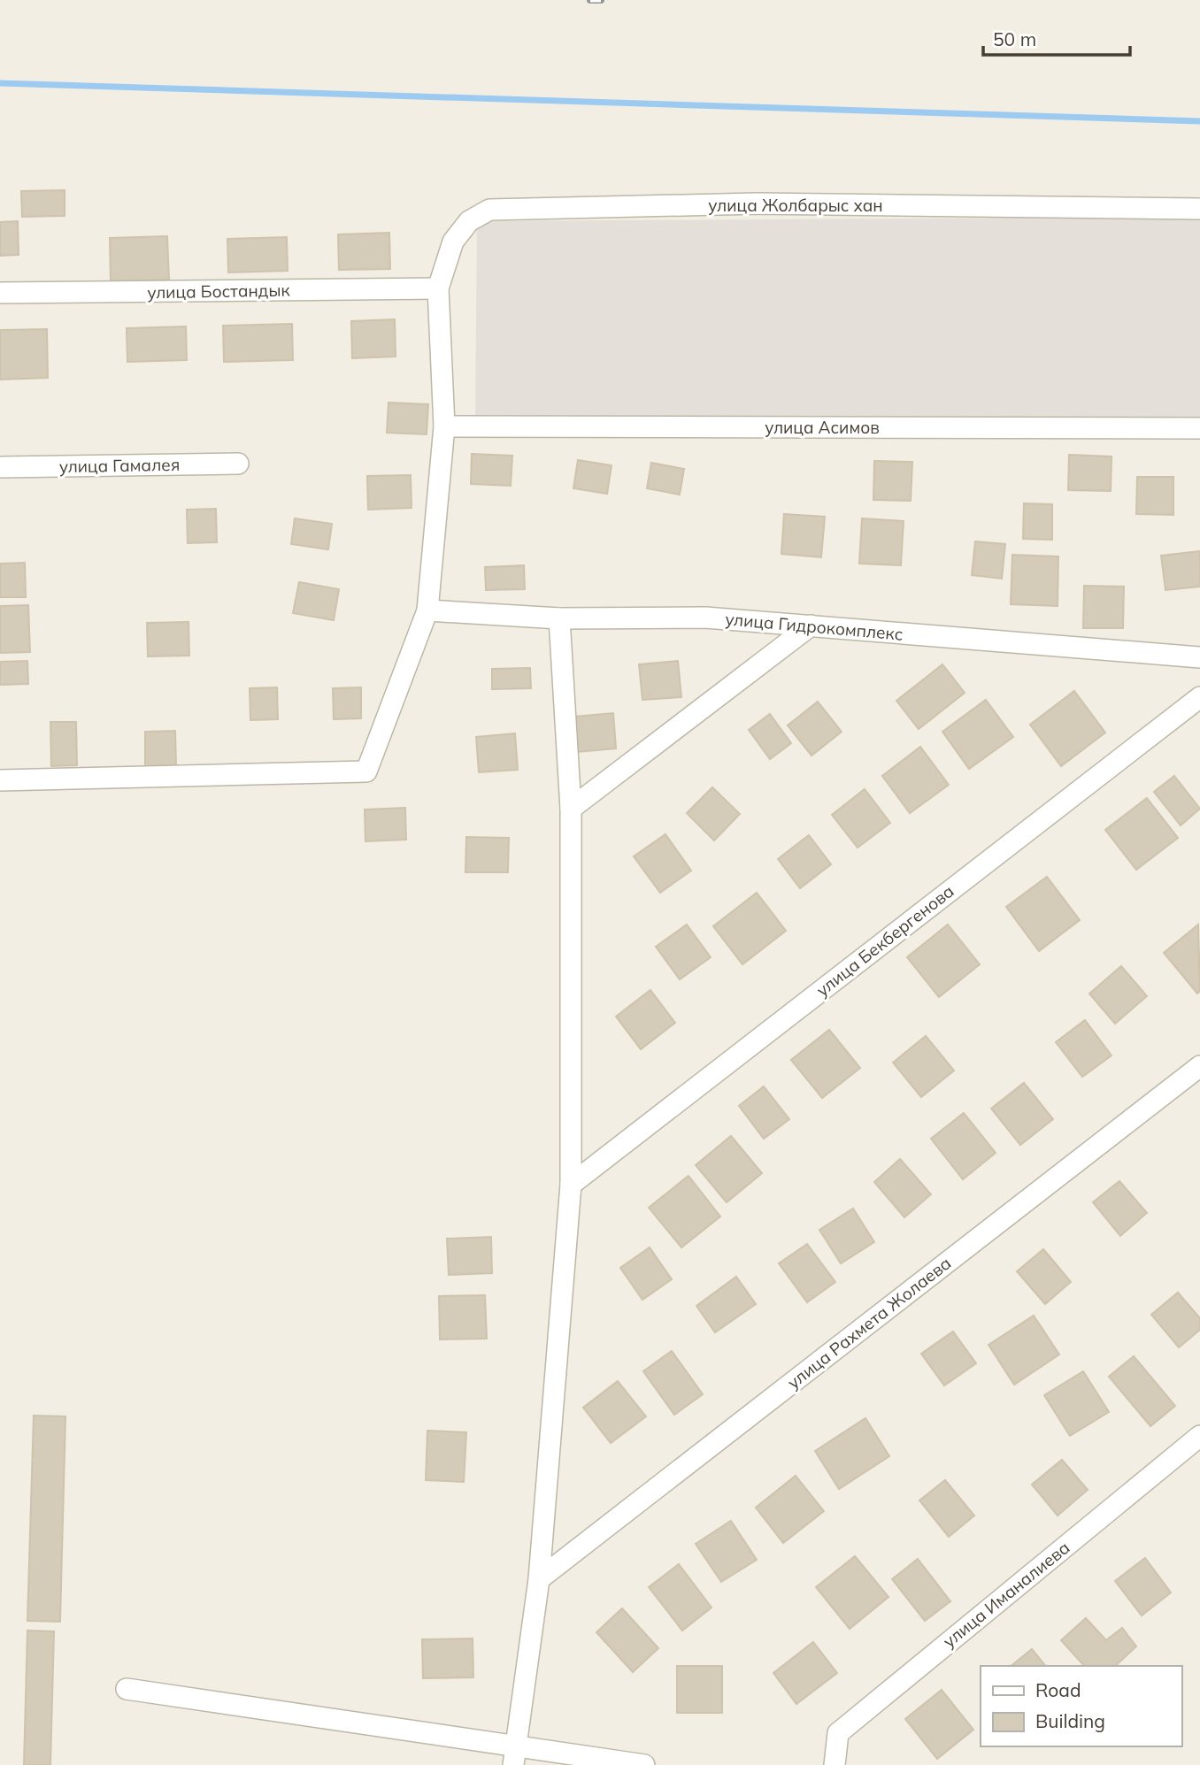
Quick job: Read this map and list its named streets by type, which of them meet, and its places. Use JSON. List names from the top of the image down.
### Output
{
  "streets": {
    "street": [
      "улица Жолбарыс хан",
      "улица Бостандык",
      "улица Асимов",
      "улица Гамалея",
      "улица Гидрокомплекс",
      "улица Бекбергенова",
      "улица Рахмета Жолаева",
      "улица Иманалиева"
    ]
  },
  "crossings": [
    ["улица Жолбарыс хан", "улица Бостандык"]
  ],
  "legend": ["Road", "Building"],
  "scale_bar": "50 m"
}
